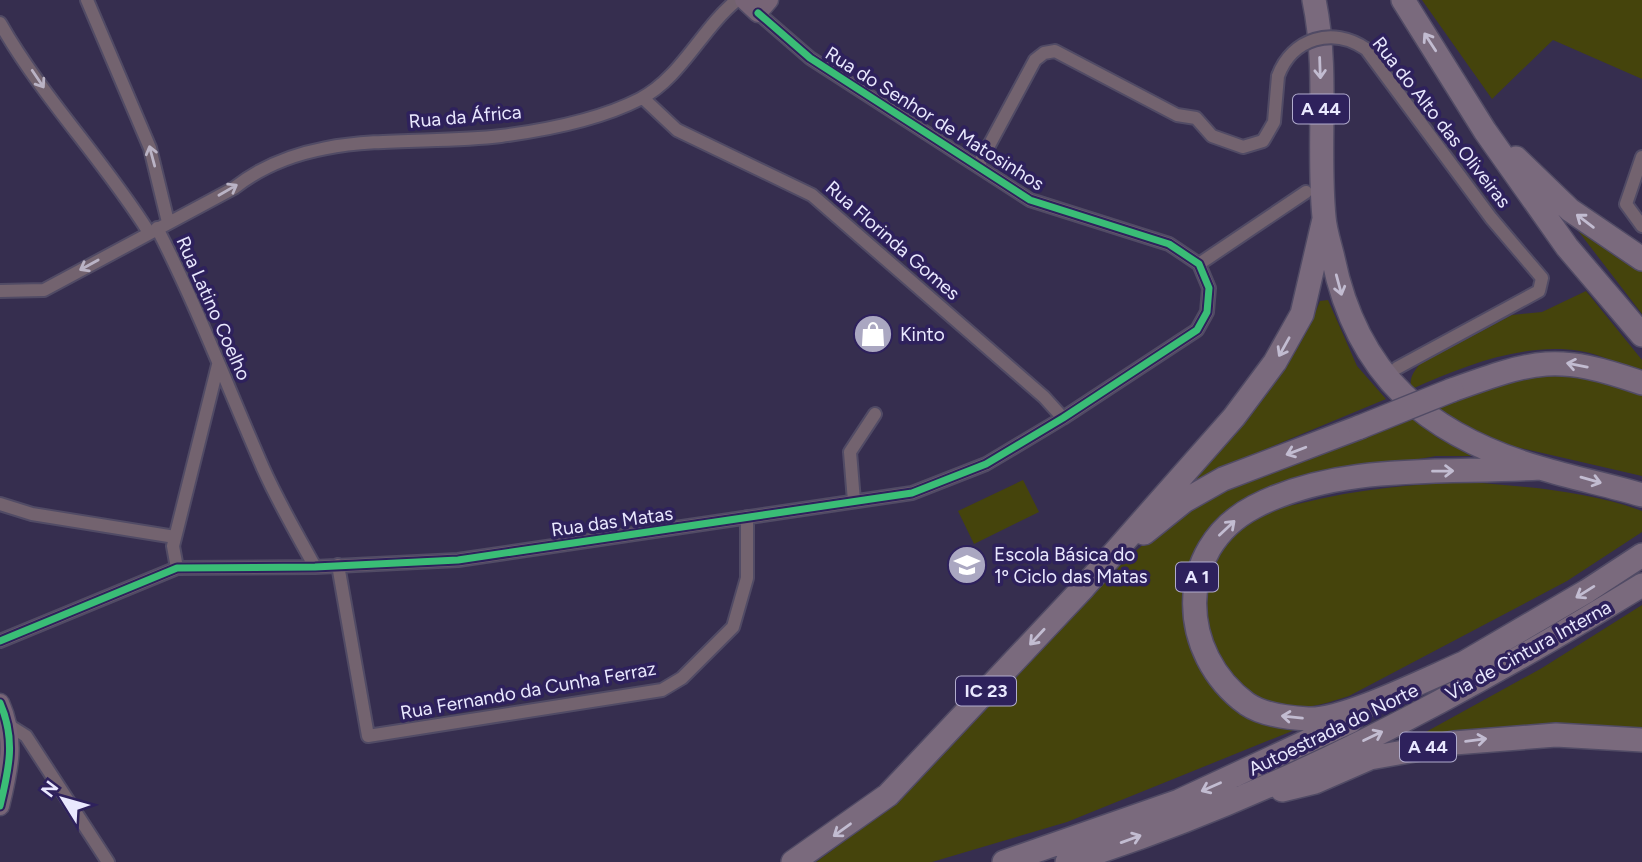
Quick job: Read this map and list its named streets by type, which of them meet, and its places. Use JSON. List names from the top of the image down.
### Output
{
  "streets": {
    "highway": [
      "A 44",
      "A 1",
      "Via de Cintura Interna",
      "IC 23",
      "Autoestrada do Norte"
    ],
    "main road": ["Rua do Senhor de Matosinhos"],
    "street": [
      "Rua da África",
      "Rua do Alto das Oliveiras",
      "Rua Florinda Gomes",
      "Rua Latino Coelho",
      "Rua das Matas",
      "Rua Fernando da Cunha Ferraz"
    ]
  },
  "crossings": [
    ["A 44", "A 1"],
    ["A 44", "Via de Cintura Interna"],
    ["A 44", "IC 23"],
    ["Rua da África", "Rua Florinda Gomes"],
    ["Rua da África", "Rua Latino Coelho"],
    ["Rua do Senhor de Matosinhos", "Rua do Alto das Oliveiras"],
    ["Rua do Senhor de Matosinhos", "Rua das Matas"],
    ["Rua Florinda Gomes", "Rua das Matas"],
    ["Rua Latino Coelho", "Rua das Matas"],
    ["Rua das Matas", "Rua Fernando da Cunha Ferraz"],
    ["A 1", "Autoestrada do Norte"]
  ],
  "places": {
    "shop": ["Kinto"],
    "school or university": ["Escola Básica do 1º Ciclo das Matas"]
  },
  "north": "top left"
}
